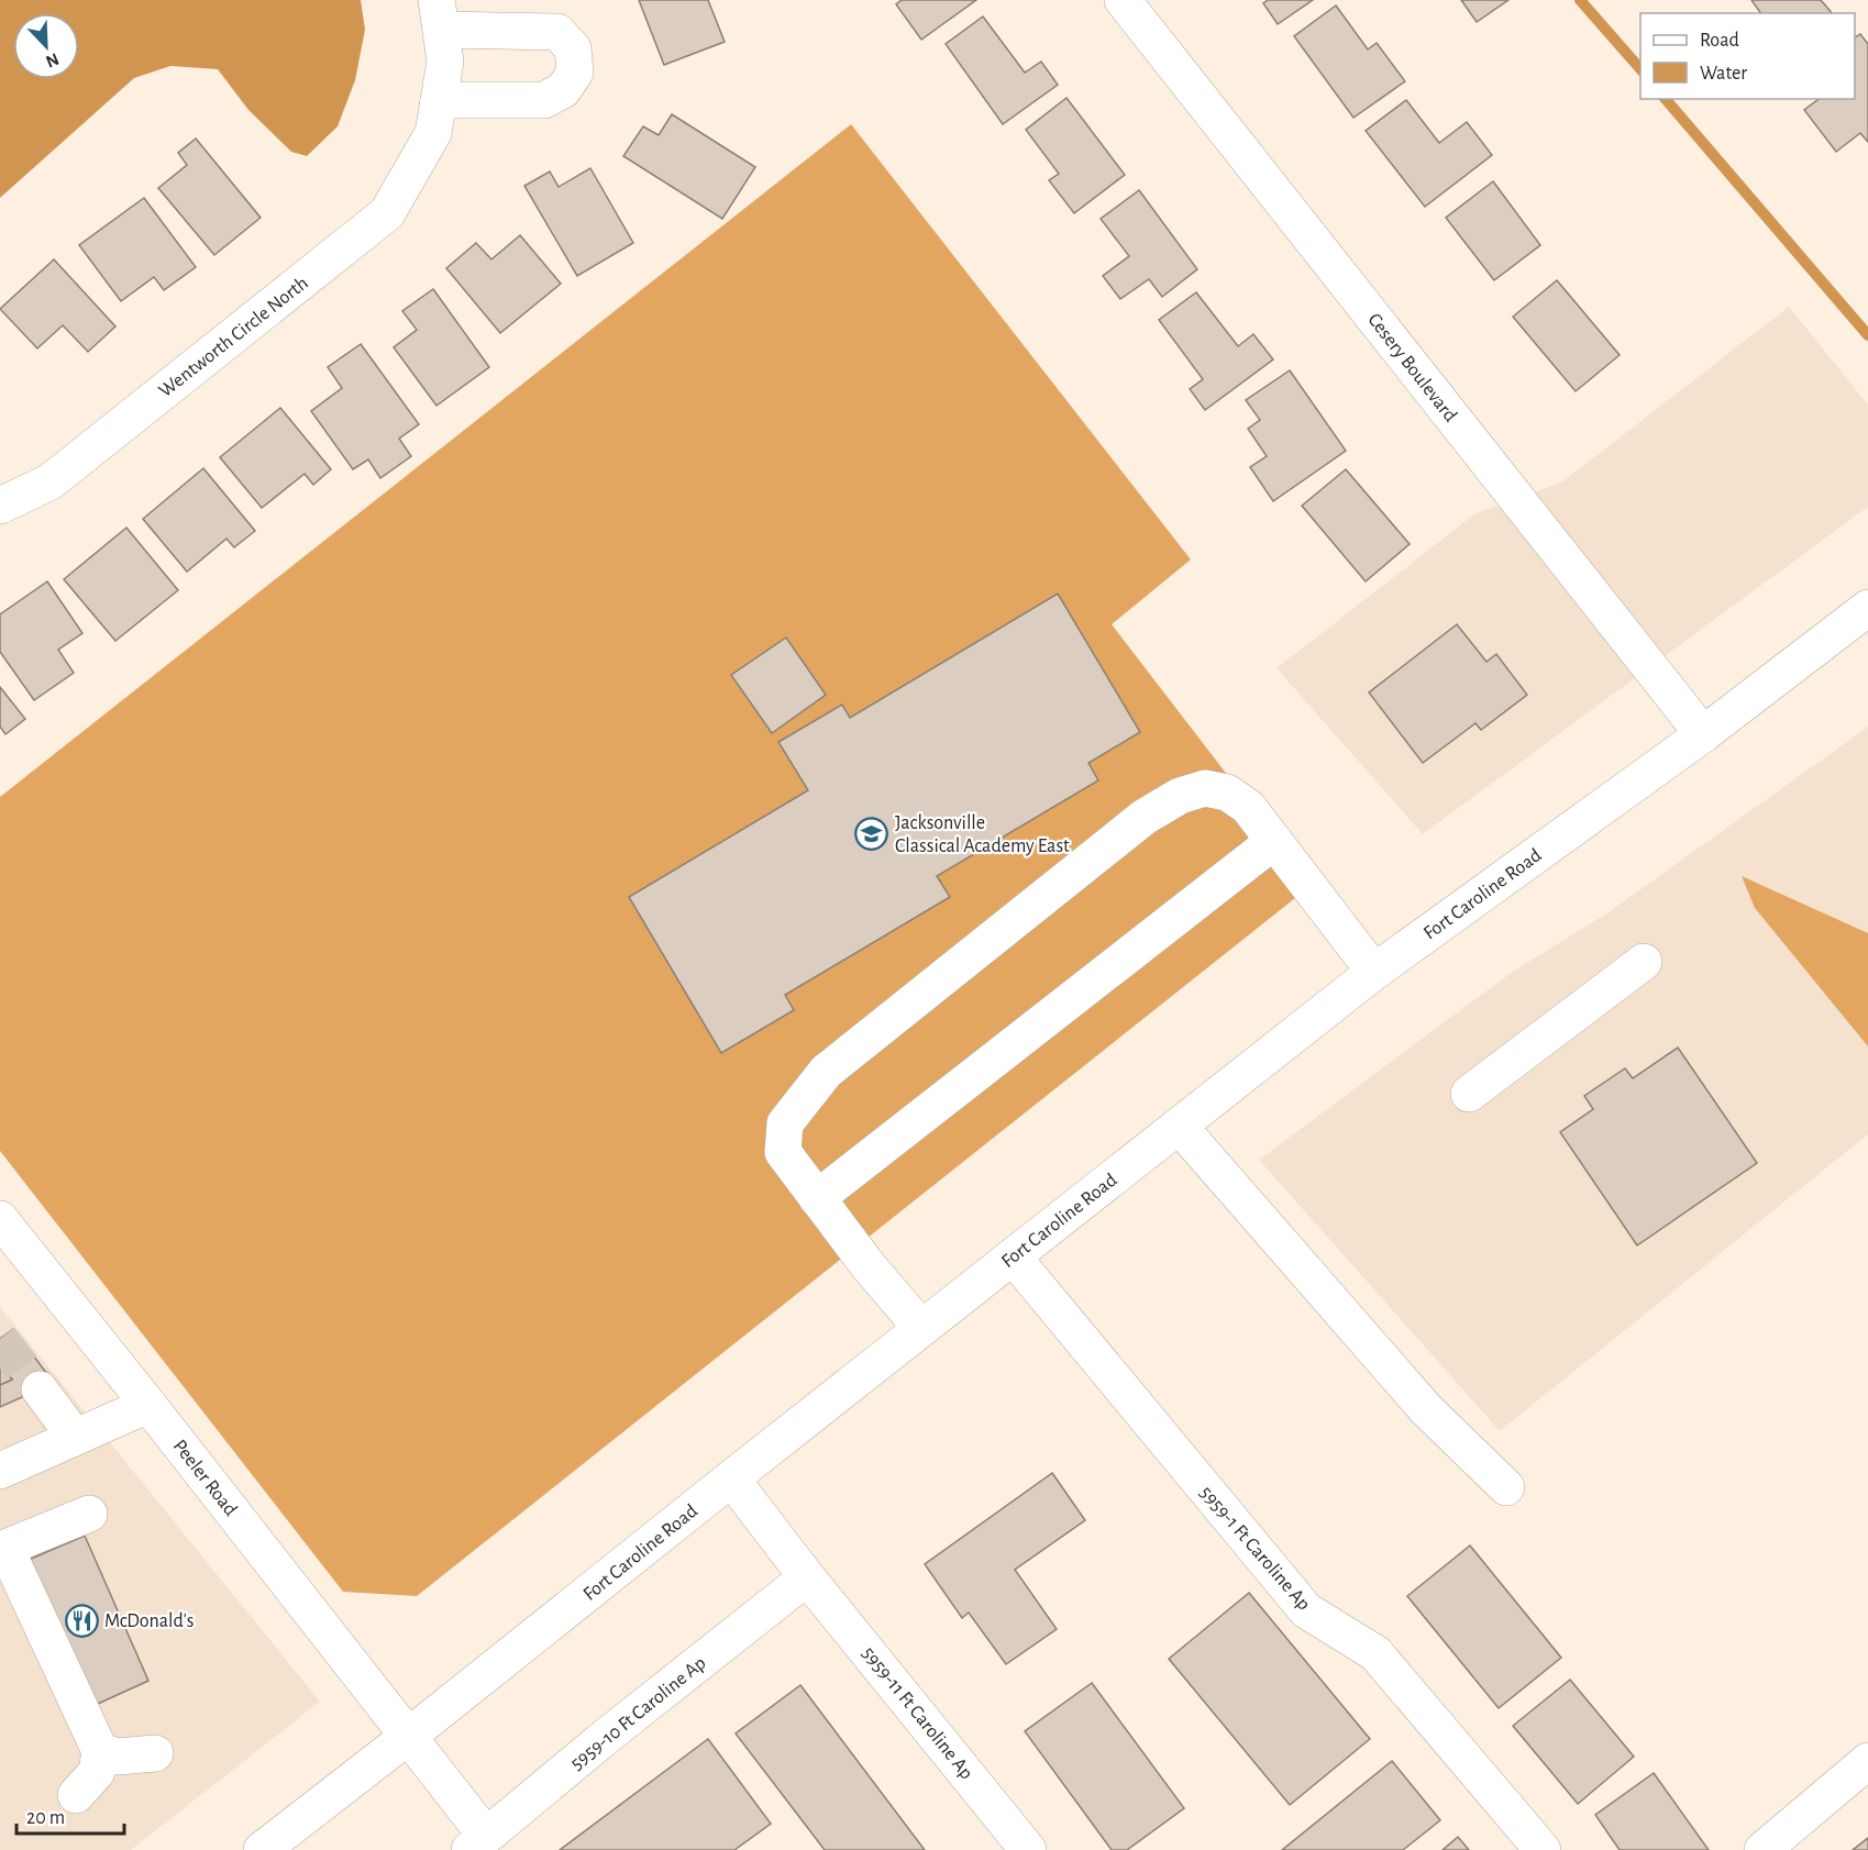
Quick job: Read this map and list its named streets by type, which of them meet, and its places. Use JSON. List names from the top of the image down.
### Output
{
  "streets": {
    "street": [
      "Wentworth Circle North",
      "Cesery Boulevard",
      "Fort Caroline Road",
      "Peeler Road",
      "5959-1 Ft Caroline Ap",
      "5959-10 Ft Caroline Ap",
      "5959-11 Ft Caroline Ap"
    ]
  },
  "crossings": [
    ["Cesery Boulevard", "Fort Caroline Road"],
    ["Fort Caroline Road", "Peeler Road"],
    ["Fort Caroline Road", "5959-1 Ft Caroline Ap"],
    ["Fort Caroline Road", "5959-11 Ft Caroline Ap"],
    ["Peeler Road", "5959-10 Ft Caroline Ap"],
    ["5959-10 Ft Caroline Ap", "5959-11 Ft Caroline Ap"]
  ],
  "places": {
    "school or university": ["Jacksonville Classical Academy East"],
    "restaurant": ["McDonald's"]
  },
  "legend": ["Road", "Water"],
  "scale_bar": "20 m",
  "north": "bottom right"
}
